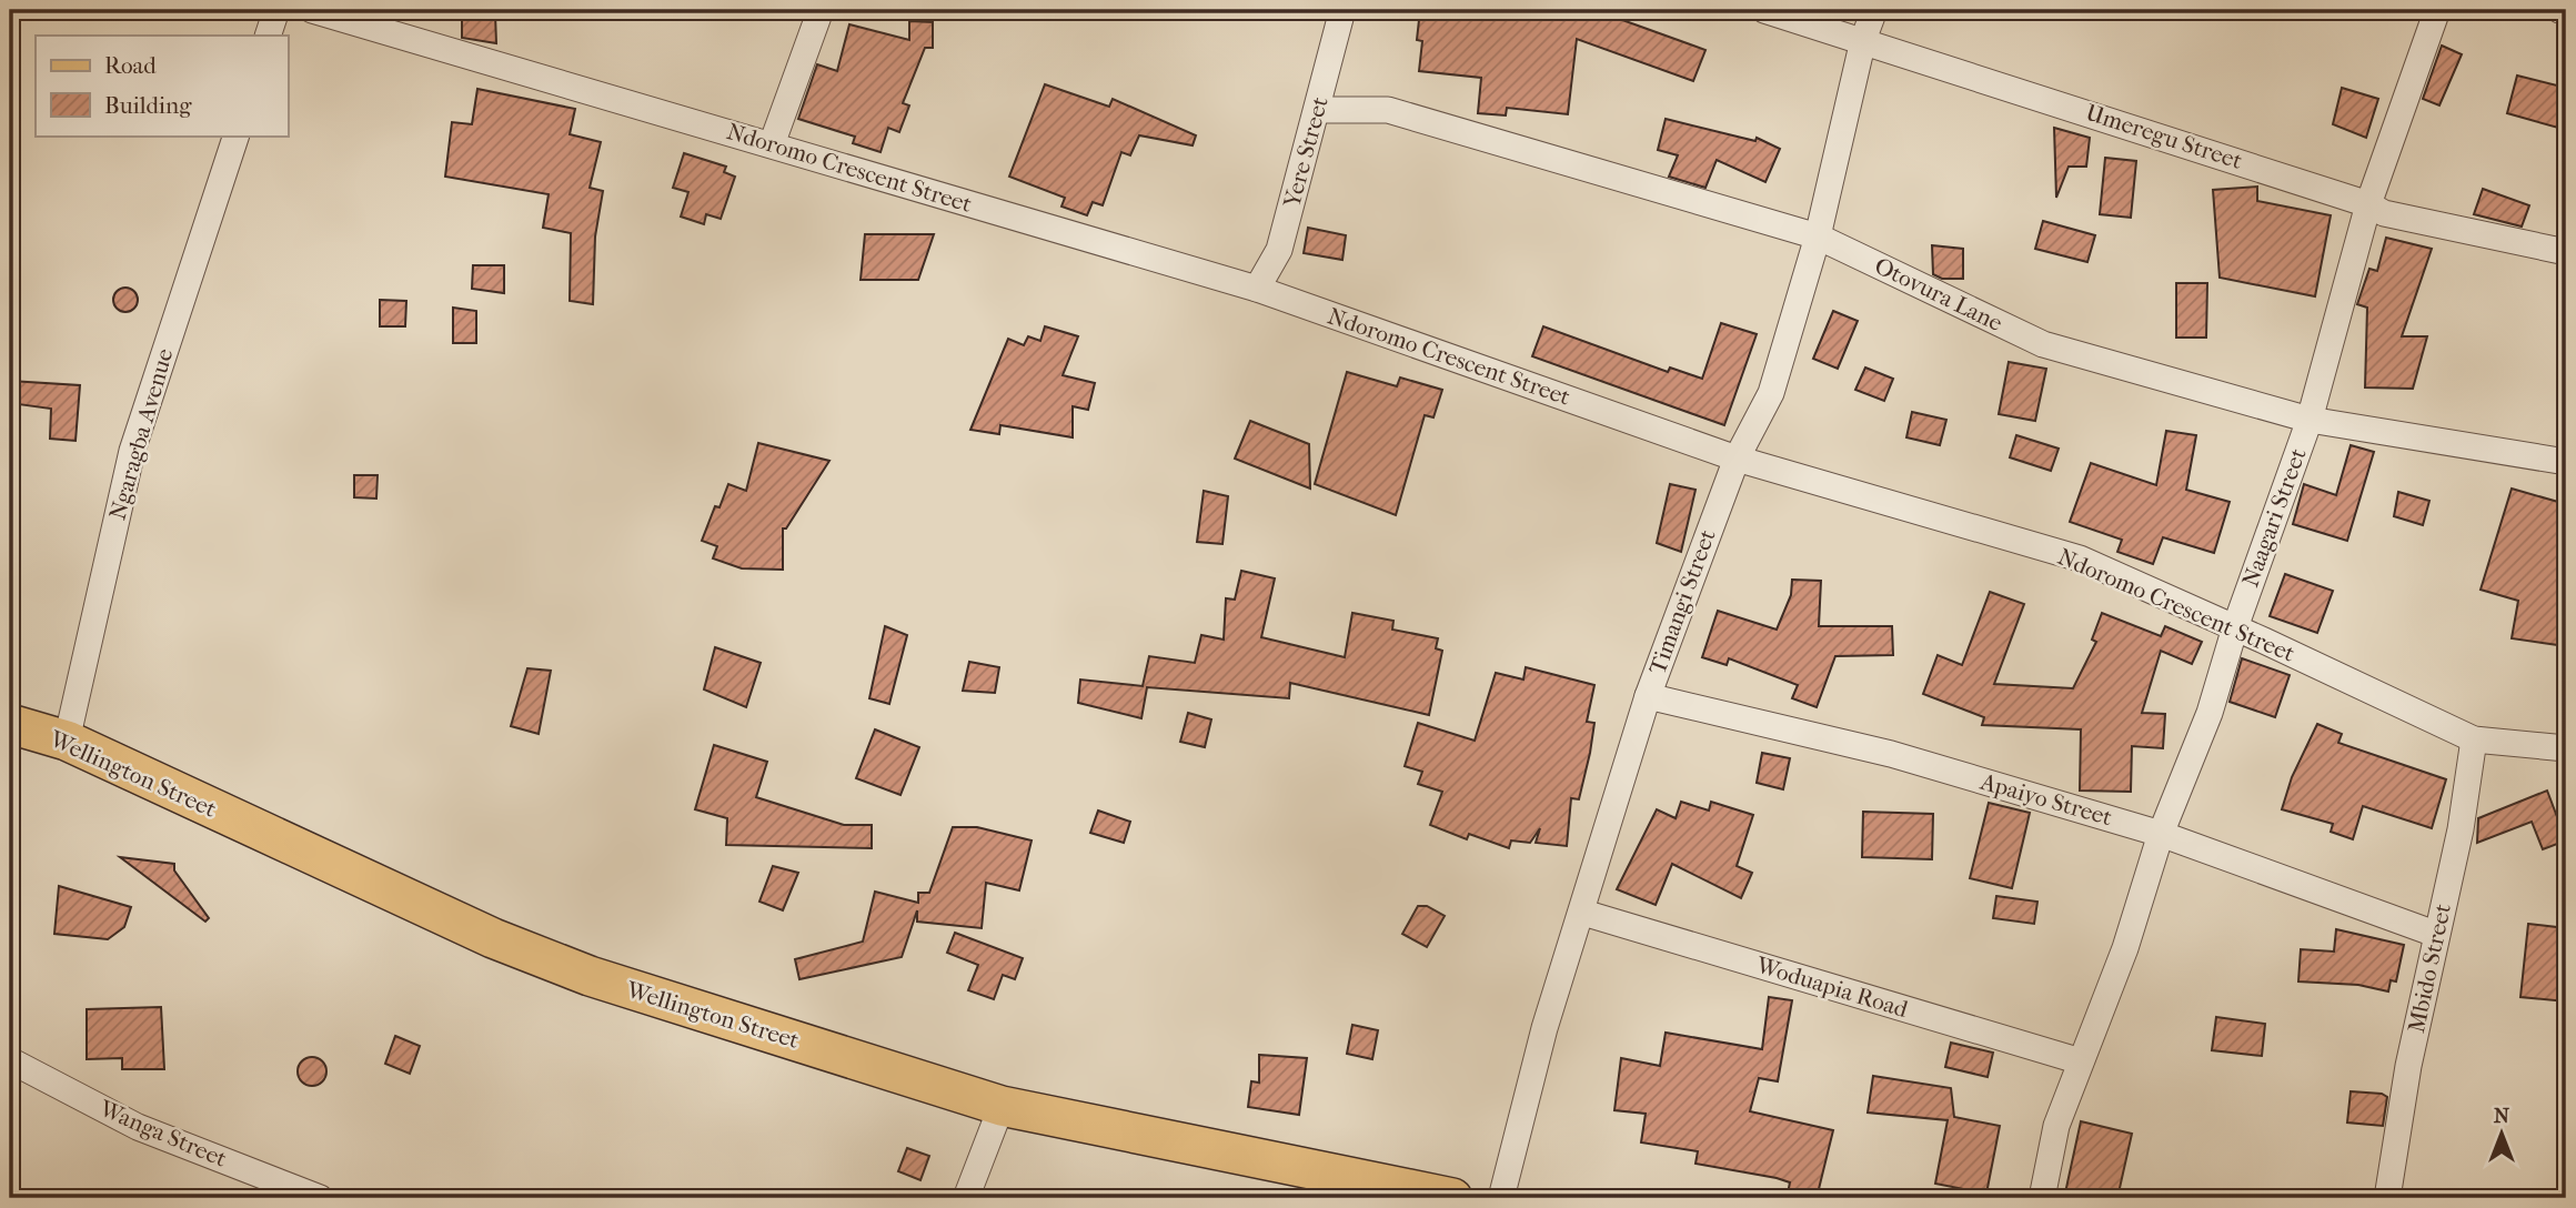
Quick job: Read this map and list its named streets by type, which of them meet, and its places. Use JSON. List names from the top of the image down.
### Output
{
  "streets": {
    "main road": ["Wellington Street"],
    "street": [
      "Umeregu Street",
      "Yere Street",
      "Ndoromo Crescent Street",
      "Otovura Lane",
      "Ngaragba Avenue",
      "Naagari Street",
      "Timangi Street",
      "Apaiyo Street",
      "Mbido Street",
      "Woduapia Road",
      "Wanga Street"
    ]
  },
  "crossings": [
    ["Umeregu Street", "Naagari Street"],
    ["Umeregu Street", "Timangi Street"],
    ["Yere Street", "Ndoromo Crescent Street"],
    ["Yere Street", "Otovura Lane"],
    ["Ndoromo Crescent Street", "Naagari Street"],
    ["Ndoromo Crescent Street", "Timangi Street"],
    ["Ndoromo Crescent Street", "Mbido Street"],
    ["Otovura Lane", "Naagari Street"],
    ["Otovura Lane", "Timangi Street"],
    ["Ngaragba Avenue", "Wellington Street"],
    ["Naagari Street", "Apaiyo Street"],
    ["Naagari Street", "Woduapia Road"],
    ["Timangi Street", "Apaiyo Street"],
    ["Timangi Street", "Woduapia Road"],
    ["Apaiyo Street", "Mbido Street"]
  ],
  "legend": ["Road", "Building"],
  "north": "top"
}
